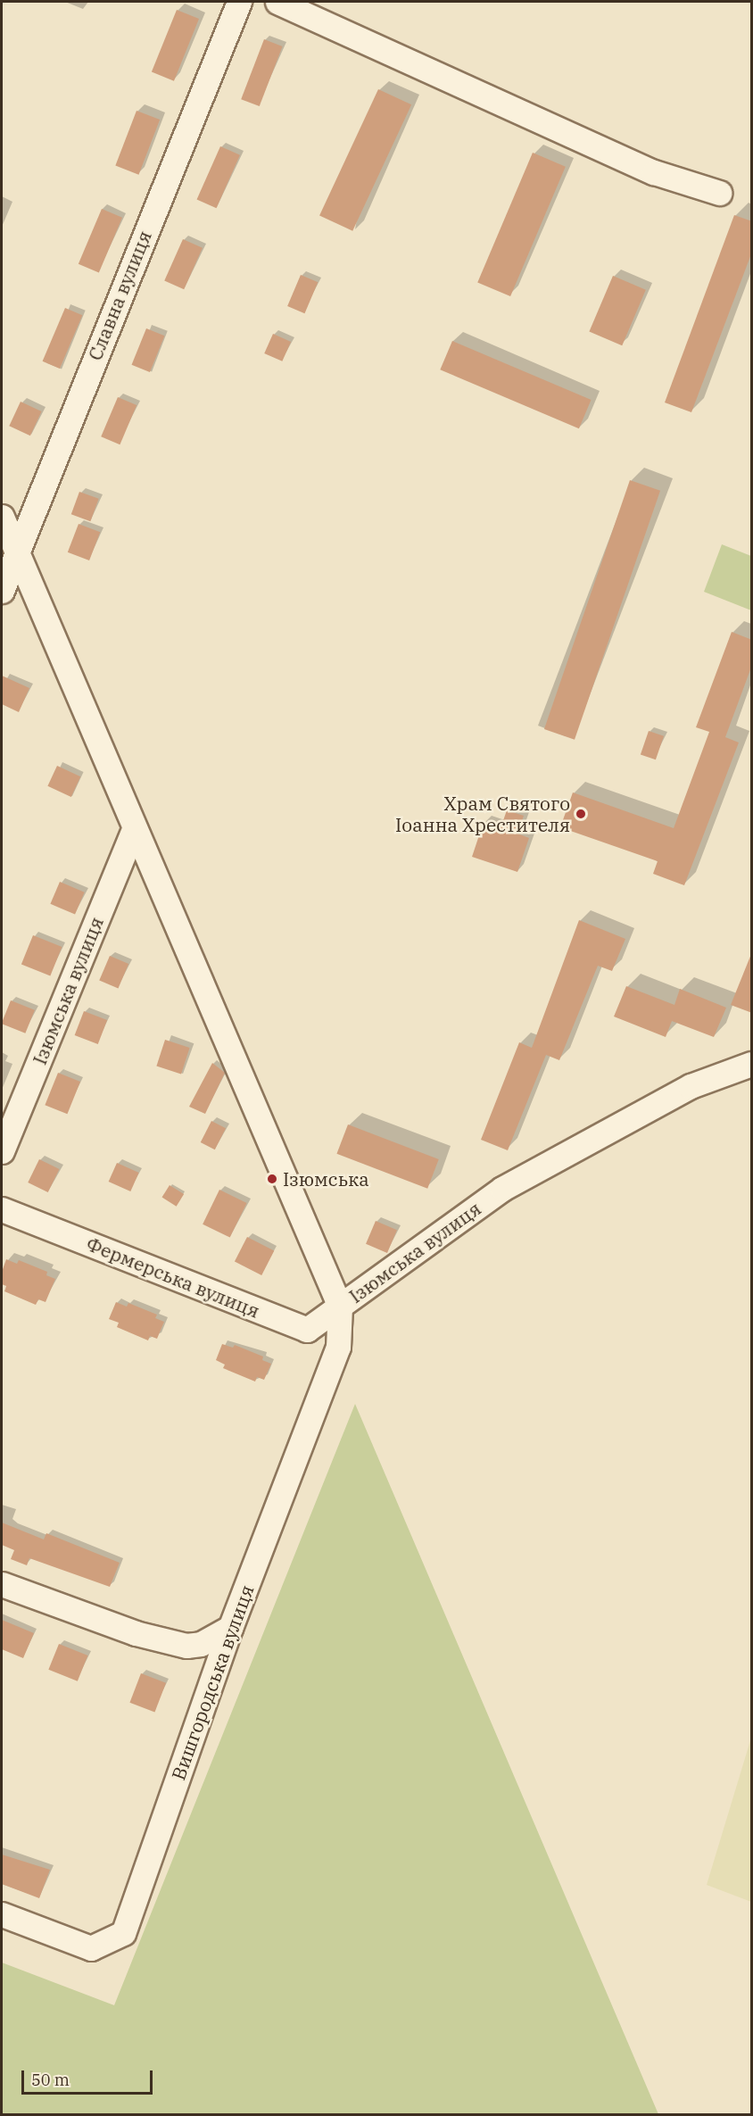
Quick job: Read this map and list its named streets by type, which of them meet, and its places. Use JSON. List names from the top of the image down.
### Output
{
  "streets": {
    "street": [
      "Славна вулиця",
      "Ізюмська вулиця",
      "Фермерська вулиця",
      "Вишгородська вулиця"
    ]
  },
  "crossings": [
    ["Славна вулиця", "Ізюмська вулиця"],
    ["Ізюмська вулиця", "Фермерська вулиця"],
    ["Ізюмська вулиця", "Вишгородська вулиця"],
    ["Фермерська вулиця", "Вишгородська вулиця"]
  ],
  "places": ["Храм Святого Іоанна Хрестителя", "Ізюмська"],
  "scale_bar": "50 m"
}
